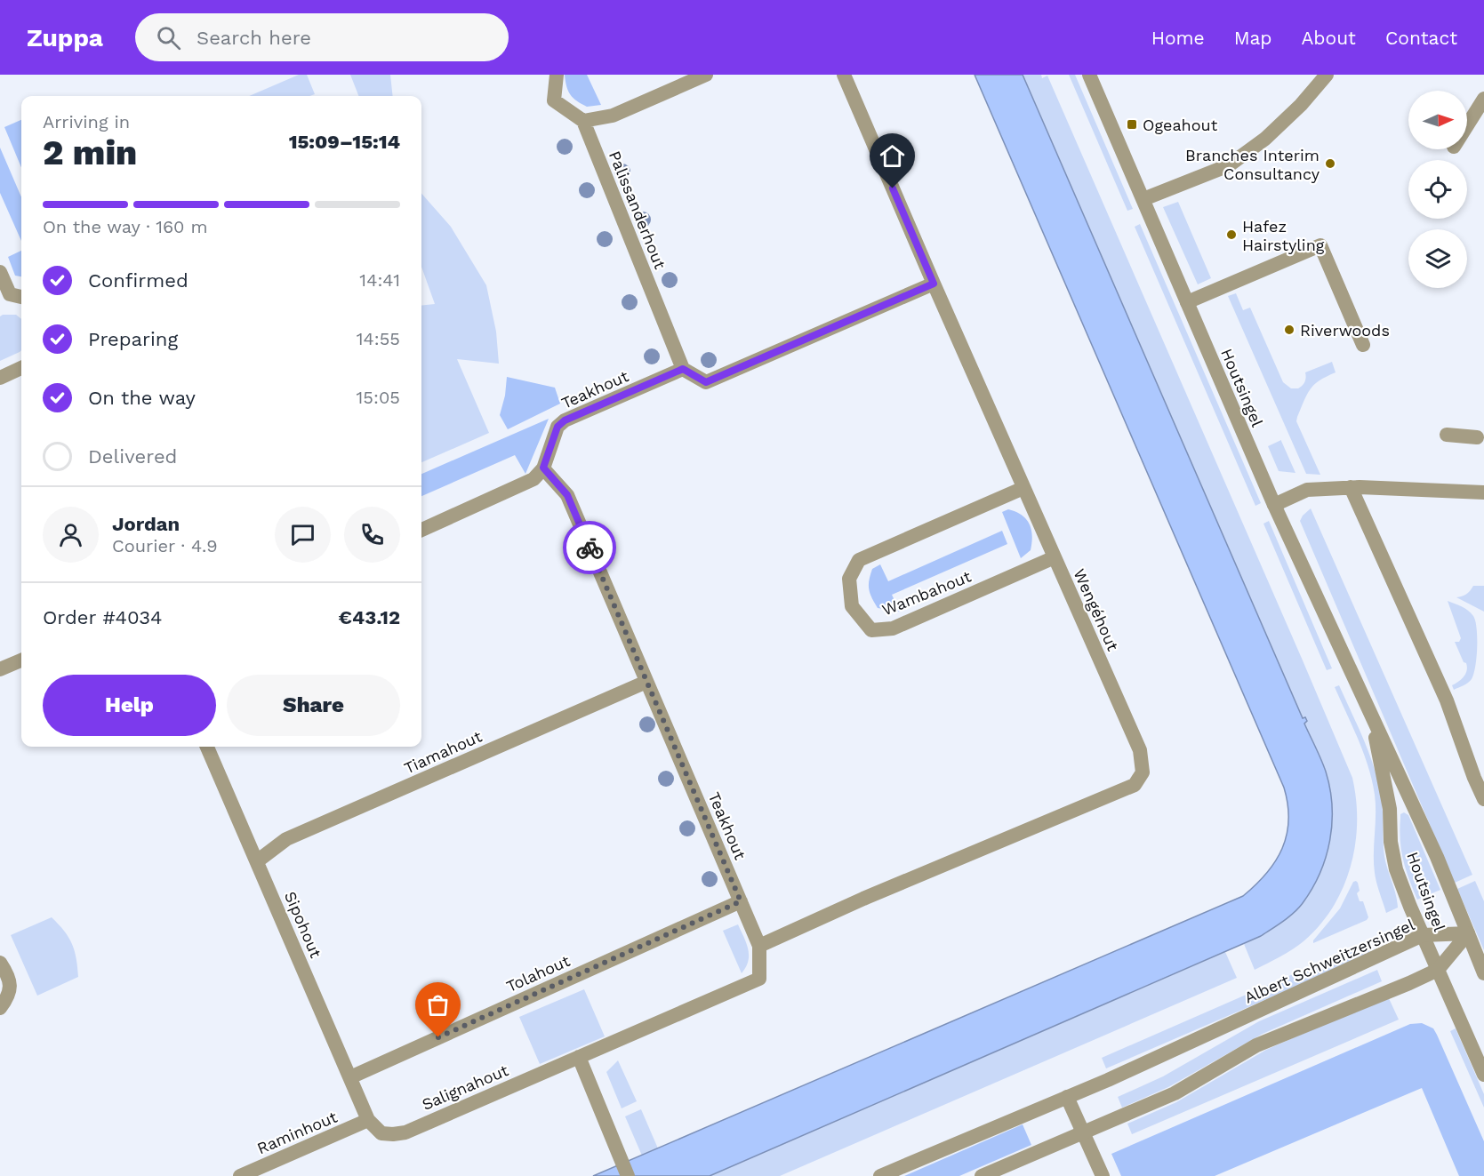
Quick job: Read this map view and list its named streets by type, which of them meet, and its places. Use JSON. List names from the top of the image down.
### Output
{
  "streets": {
    "street": [
      "Palissanderhout",
      "Houtsingel",
      "Teakhout",
      "Wambahout",
      "Wengéhout",
      "Tiamahout",
      "Sipohout",
      "Albert Schweitzersingel",
      "Tolahout",
      "Salignahout",
      "Raminhout"
    ]
  },
  "crossings": [
    ["Palissanderhout", "Teakhout"],
    ["Houtsingel", "Albert Schweitzersingel"],
    ["Teakhout", "Wengéhout"],
    ["Teakhout", "Tiamahout"],
    ["Teakhout", "Tolahout"],
    ["Teakhout", "Salignahout"],
    ["Wambahout", "Wengéhout"],
    ["Wengéhout", "Salignahout"],
    ["Tiamahout", "Sipohout"],
    ["Sipohout", "Tolahout"],
    ["Sipohout", "Salignahout"],
    ["Sipohout", "Raminhout"],
    ["Salignahout", "Raminhout"]
  ],
  "places": {
    "transit": ["Ogeahout"],
    "other": ["Branches Interim Consultancy", "Hafez Hairstyling", "Riverwoods"]
  },
  "north": "right",
  "page": {
    "header": "Zuppa",
    "search": "Search here",
    "nav": [
      "Home",
      "Map",
      "About",
      "Contact"
    ],
    "heading": ["2 min", "Arriving in", "15:09–15:14"],
    "panel": [
      "Jordan",
      "Courier · 4.9",
      "Order #4034",
      "€43.12"
    ],
    "bar": "On the way · 160 m",
    "list": [
      ["Confirmed", "14:41"],
      ["Preparing", "14:55"],
      ["On the way", "15:05"],
      "Delivered"
    ],
    "buttons": ["Help", "Share"]
  }
}
